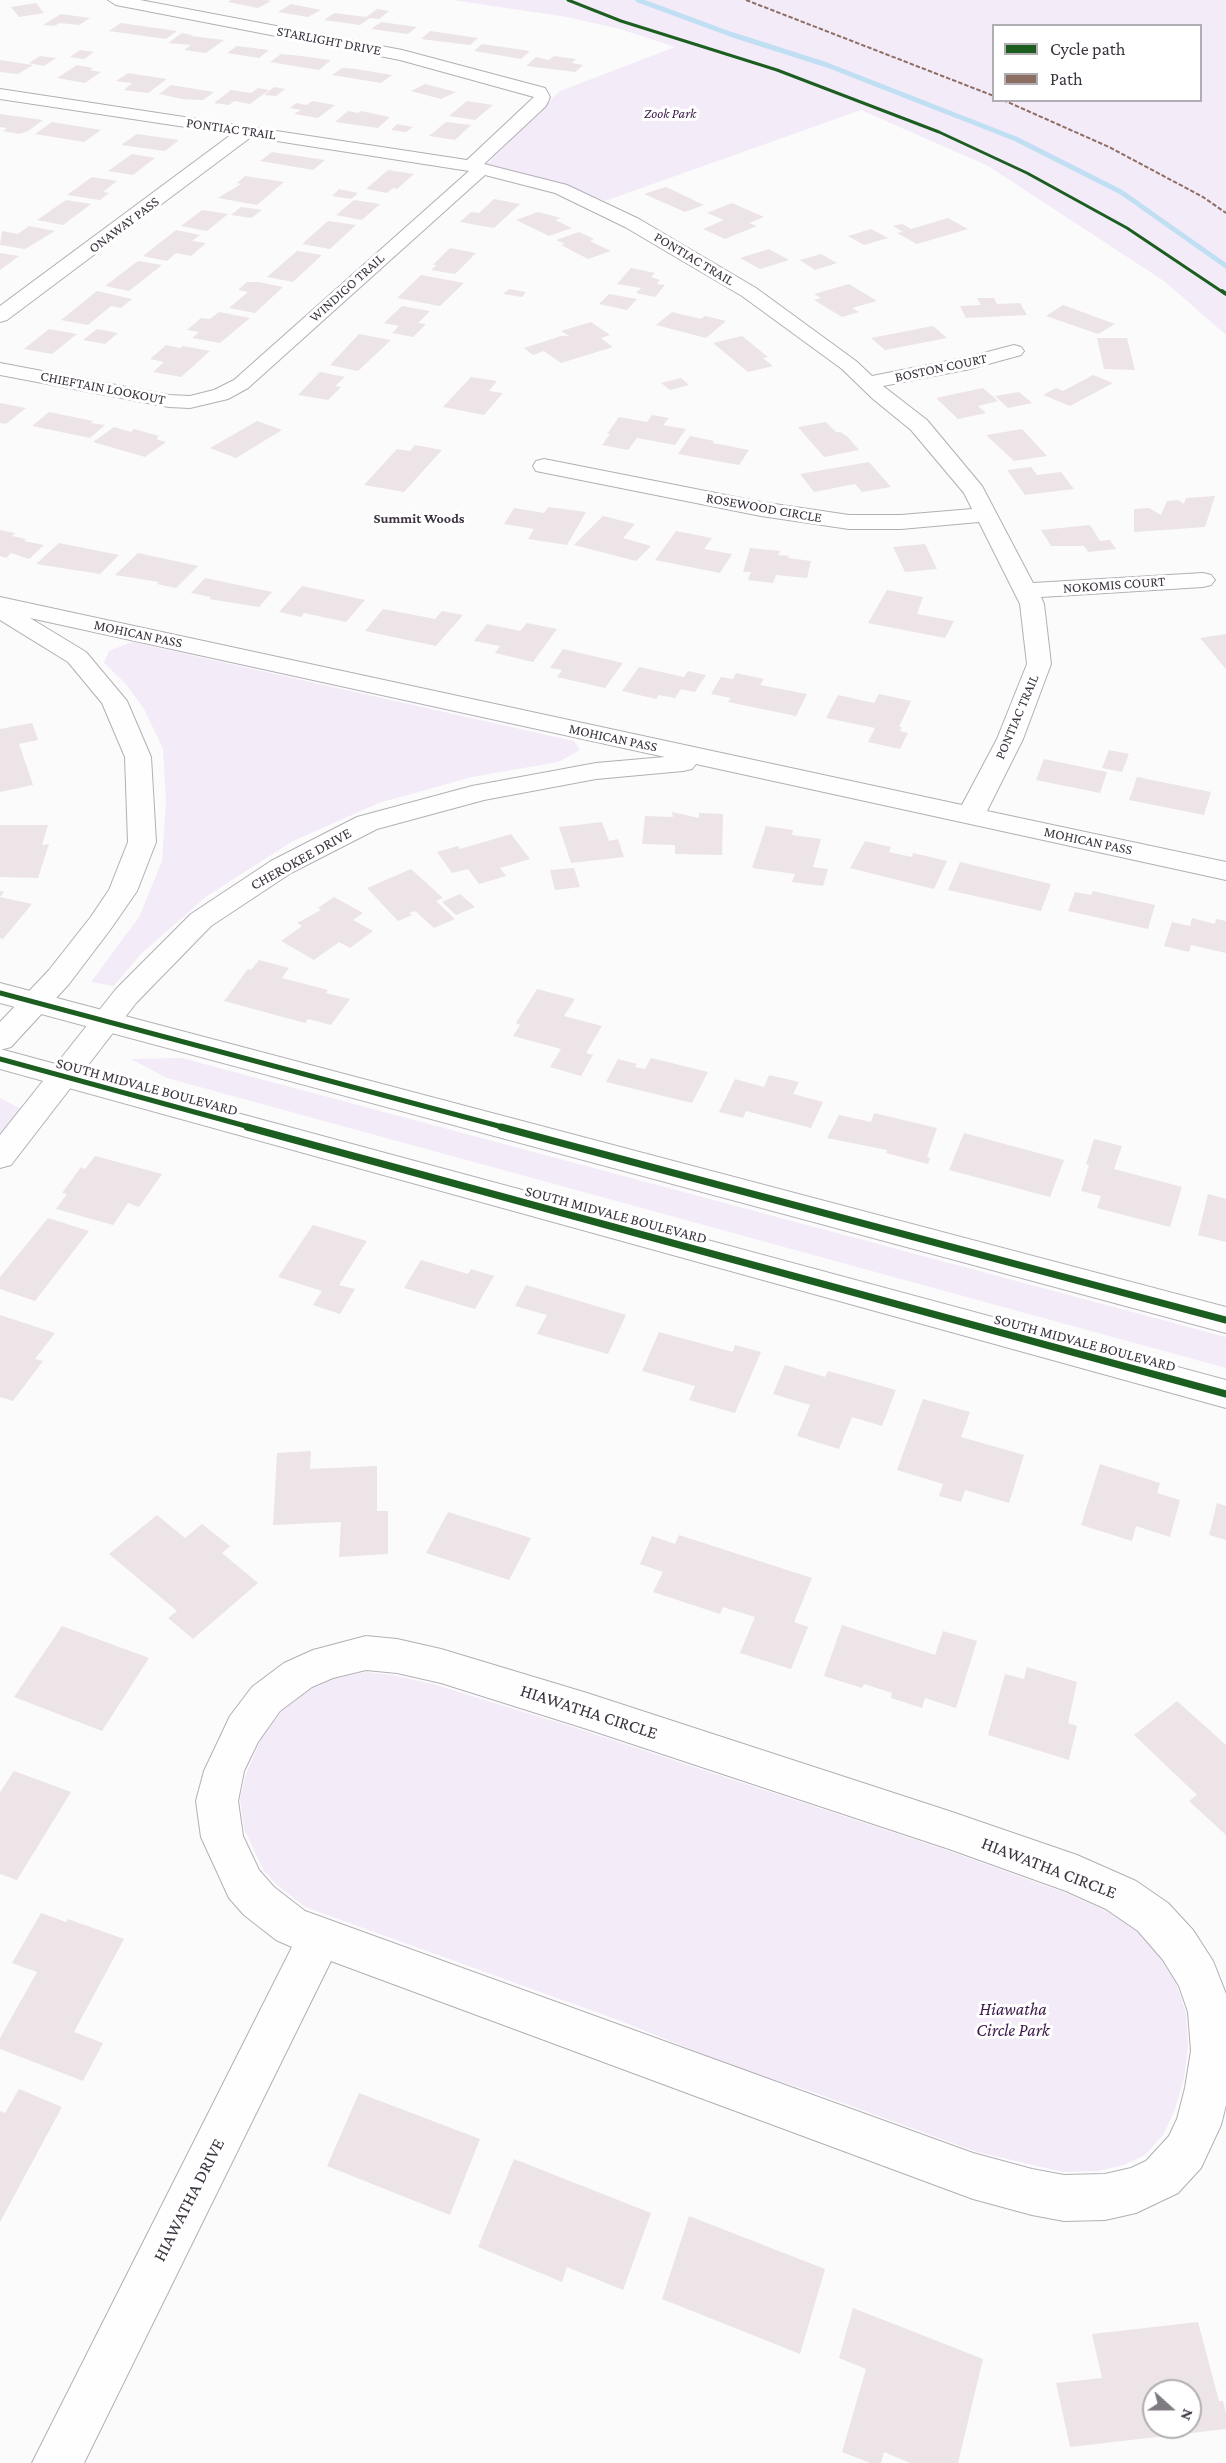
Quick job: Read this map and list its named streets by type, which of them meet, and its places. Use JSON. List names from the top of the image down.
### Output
{
  "streets": {
    "street": [
      "STARLIGHT DRIVE",
      "PONTIAC TRAIL",
      "ONAWAY PASS",
      "WINDIGO TRAIL",
      "BOSTON COURT",
      "CHIEFTAIN LOOKOUT",
      "ROSEWOOD CIRCLE",
      "NOKOMIS COURT",
      "MOHICAN PASS",
      "CHEROKEE DRIVE",
      "SOUTH MIDVALE BOULEVARD",
      "HIAWATHA CIRCLE",
      "HIAWATHA DRIVE"
    ]
  },
  "crossings": [
    ["STARLIGHT DRIVE", "WINDIGO TRAIL"],
    ["PONTIAC TRAIL", "ONAWAY PASS"],
    ["PONTIAC TRAIL", "WINDIGO TRAIL"],
    ["PONTIAC TRAIL", "BOSTON COURT"],
    ["PONTIAC TRAIL", "ROSEWOOD CIRCLE"],
    ["PONTIAC TRAIL", "NOKOMIS COURT"],
    ["PONTIAC TRAIL", "MOHICAN PASS"],
    ["WINDIGO TRAIL", "CHIEFTAIN LOOKOUT"],
    ["MOHICAN PASS", "CHEROKEE DRIVE"],
    ["CHEROKEE DRIVE", "SOUTH MIDVALE BOULEVARD"],
    ["HIAWATHA CIRCLE", "HIAWATHA DRIVE"]
  ],
  "districts": ["Summit Woods"],
  "parks": ["Zook Park", "Hiawatha Circle Park"],
  "legend": ["Cycle path", "Path"],
  "north": "right"
}
